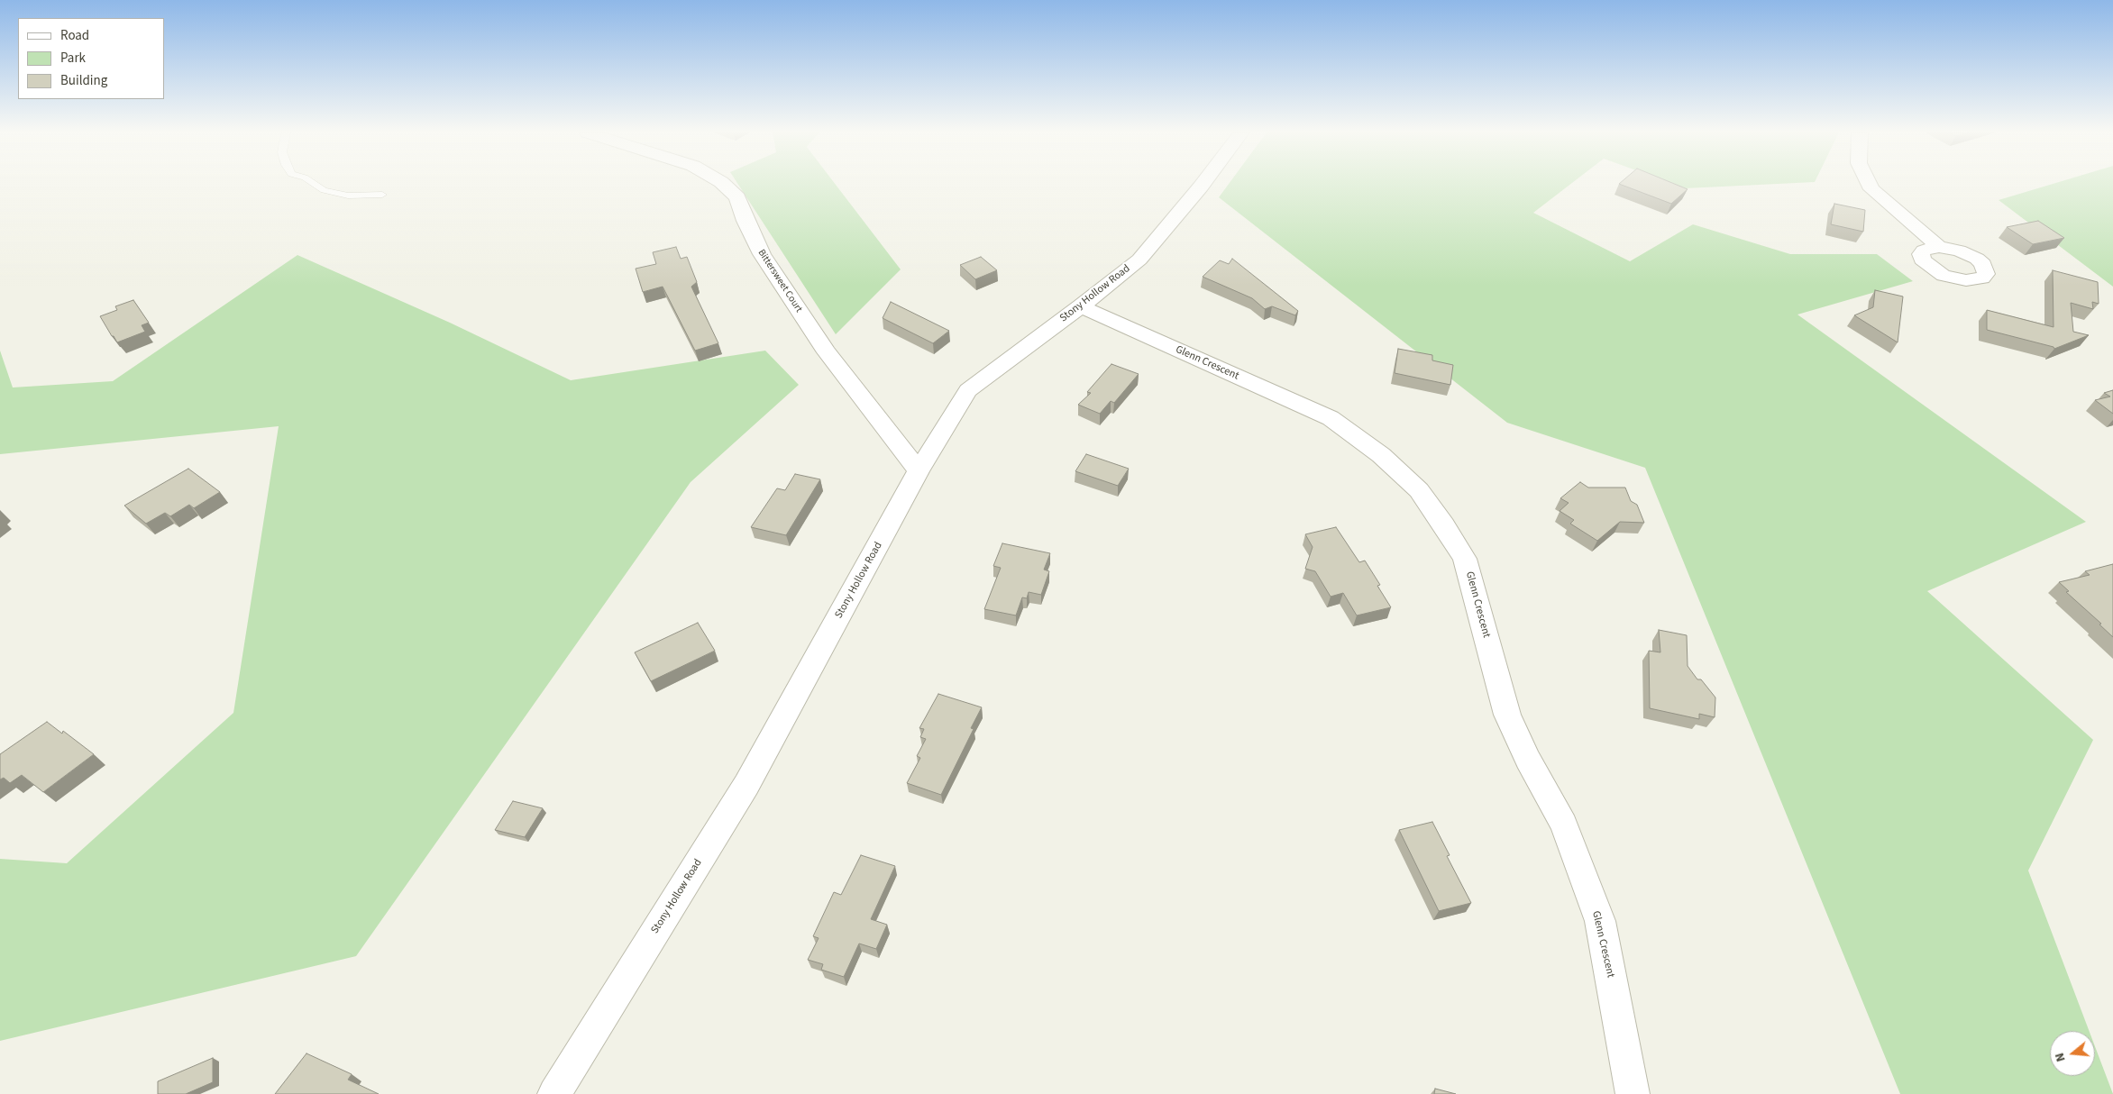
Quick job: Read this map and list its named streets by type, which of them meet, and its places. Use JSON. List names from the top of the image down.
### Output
{
  "streets": {
    "street": ["Bittersweet Court", "Stony Hollow Road", "Glenn Crescent"]
  },
  "crossings": [
    ["Bittersweet Court", "Stony Hollow Road"],
    ["Stony Hollow Road", "Glenn Crescent"]
  ],
  "legend": ["Road", "Park", "Building"],
  "north": "left"
}
